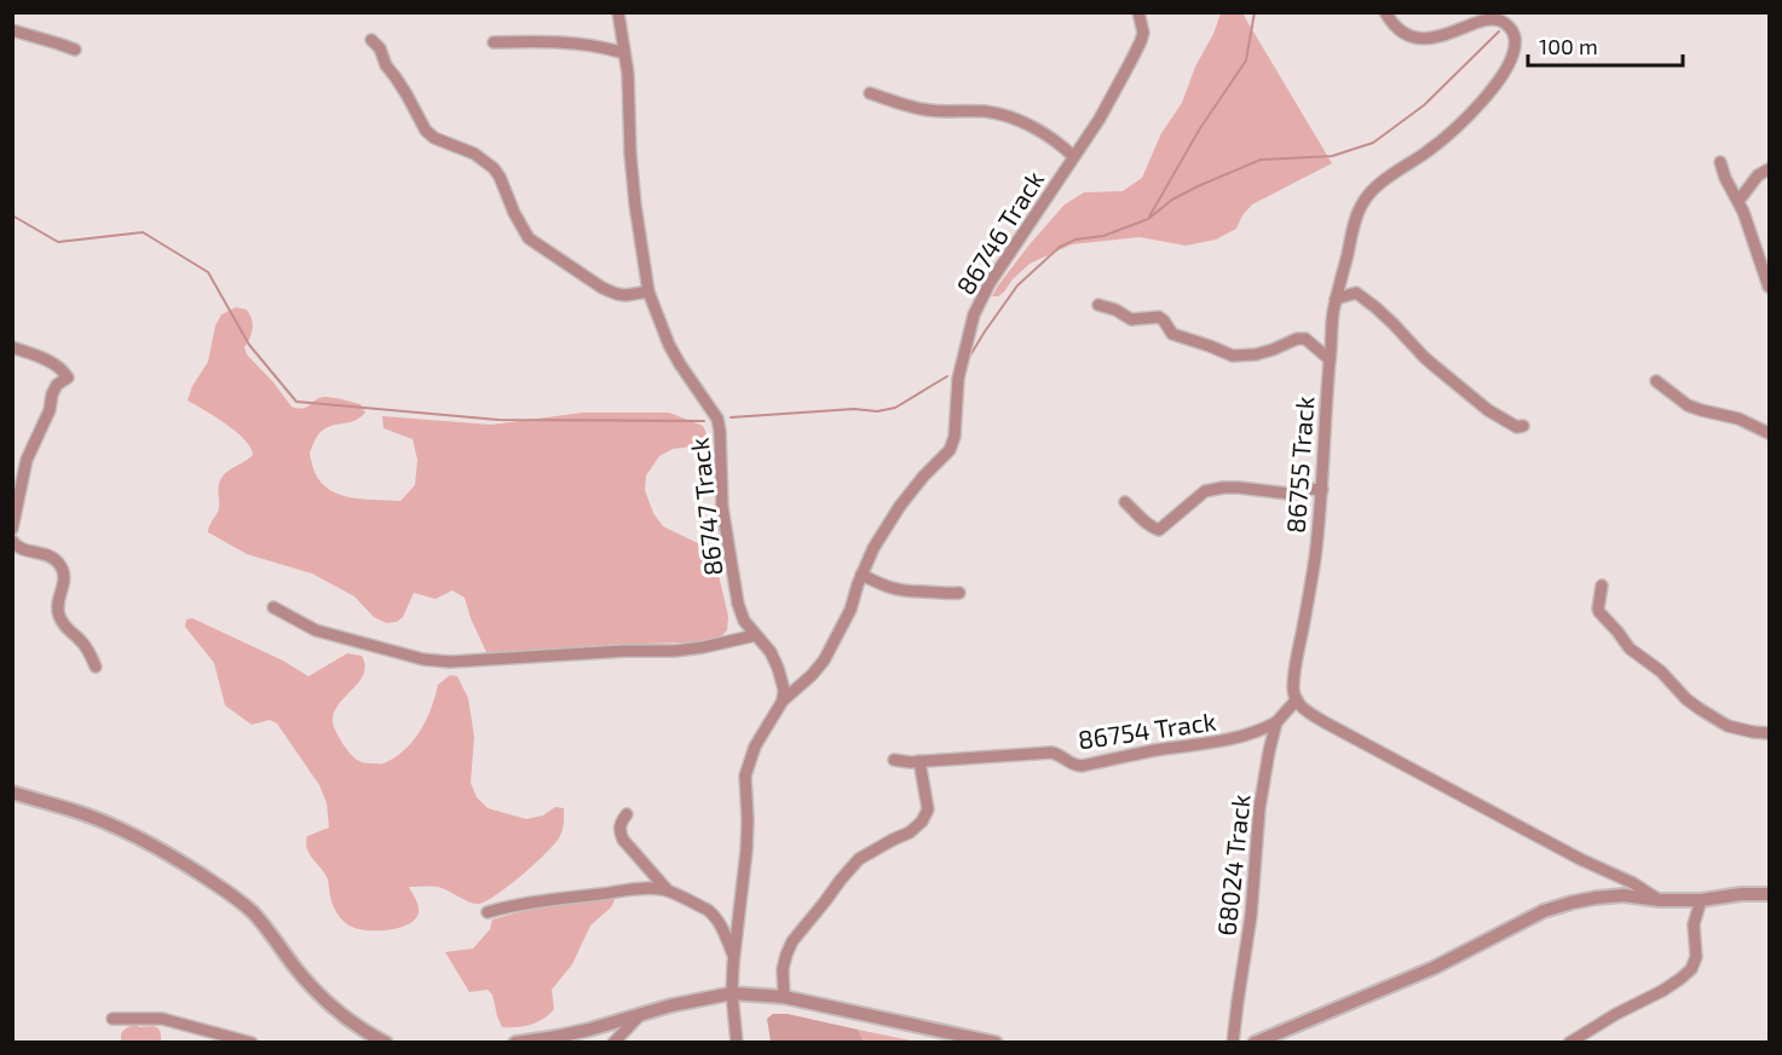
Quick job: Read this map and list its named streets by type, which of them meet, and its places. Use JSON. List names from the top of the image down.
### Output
{
  "streets": {
    "street": [
      "86746 Track",
      "86755 Track",
      "86747 Track",
      "86754 Track",
      "68024 Track"
    ]
  },
  "crossings": [
    ["86746 Track", "86747 Track"],
    ["86754 Track", "68024 Track"]
  ],
  "scale_bar": "100 m"
}
